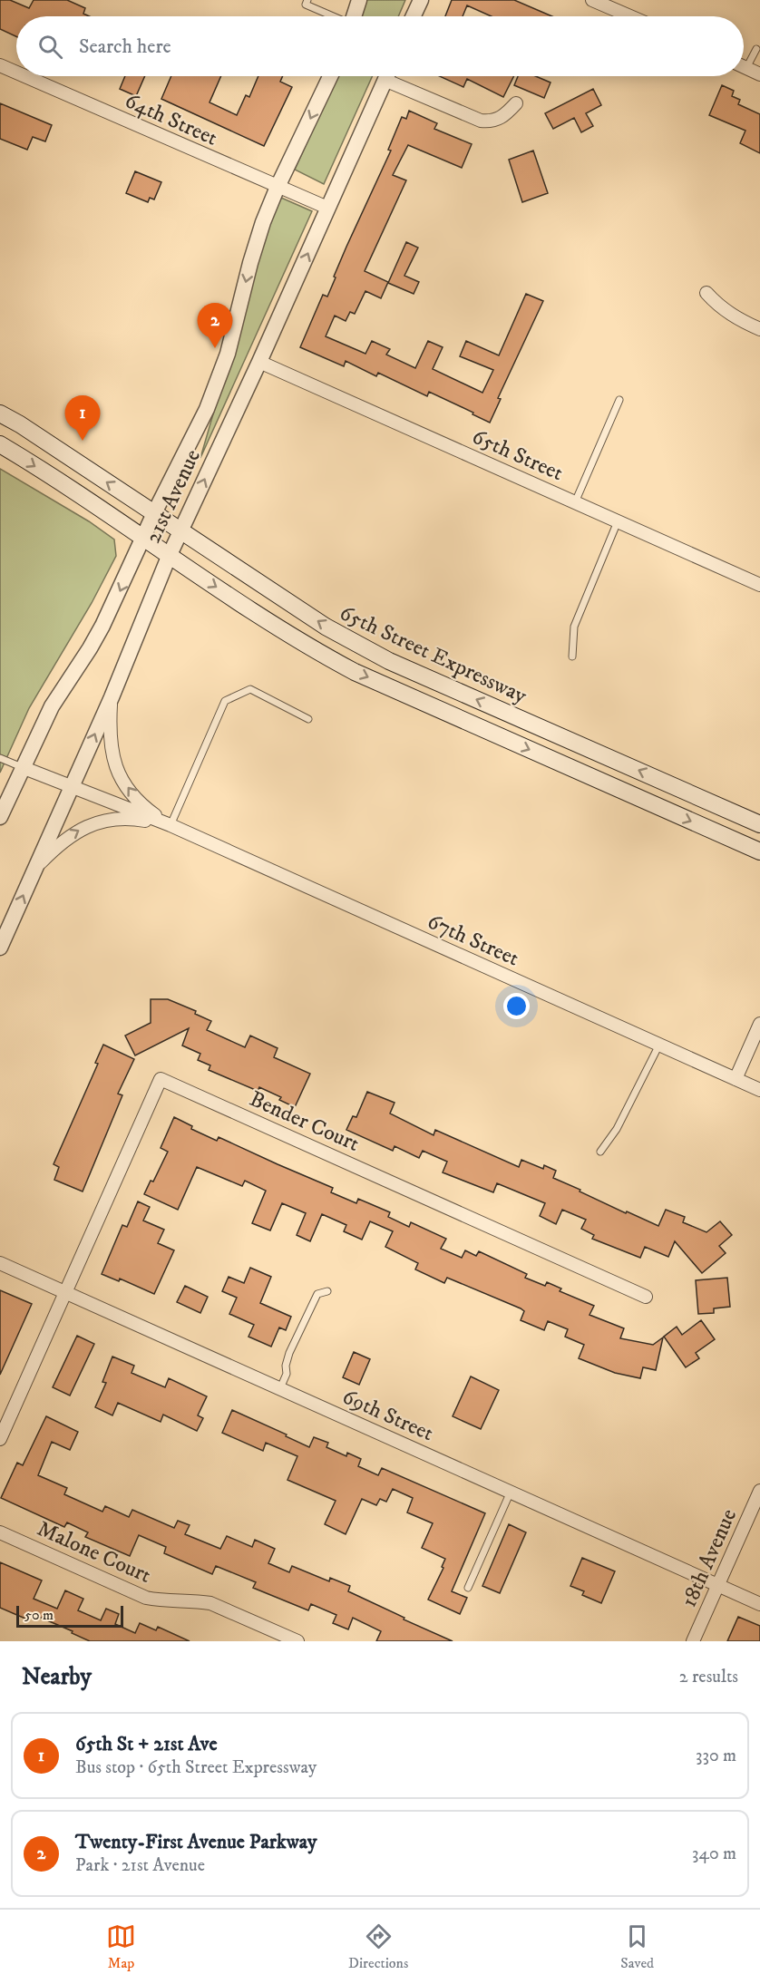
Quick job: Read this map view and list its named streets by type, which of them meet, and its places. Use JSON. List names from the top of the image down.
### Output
{
  "streets": {
    "main road": ["65th Street Expressway"],
    "street": [
      "64th Street",
      "65th Street",
      "21st Avenue",
      "67th Street",
      "Bender Court",
      "69th Street",
      "Malone Court",
      "18th Avenue"
    ]
  },
  "crossings": [
    ["64th Street", "21st Avenue"],
    ["65th Street", "21st Avenue"],
    ["21st Avenue", "65th Street Expressway"],
    ["21st Avenue", "67th Street"],
    ["Bender Court", "69th Street"],
    ["69th Street", "18th Avenue"]
  ],
  "scale_bar": "50 m",
  "page": {
    "search": "Search here",
    "pins": ["2", "1"],
    "scale": "50 m",
    "heading": ["Nearby", "2 results"],
    "list": [
      {
        "mark": "1",
        "name": "65th St + 21st Ave",
        "note": "Bus stop · 65th Street Expressway",
        "value": "330 m"
      },
      {
        "mark": "2",
        "name": "Twenty-First Avenue Parkway",
        "note": "Park · 21st Avenue",
        "value": "340 m"
      }
    ],
    "nav": ["Map", "Directions", "Saved"]
  }
}
